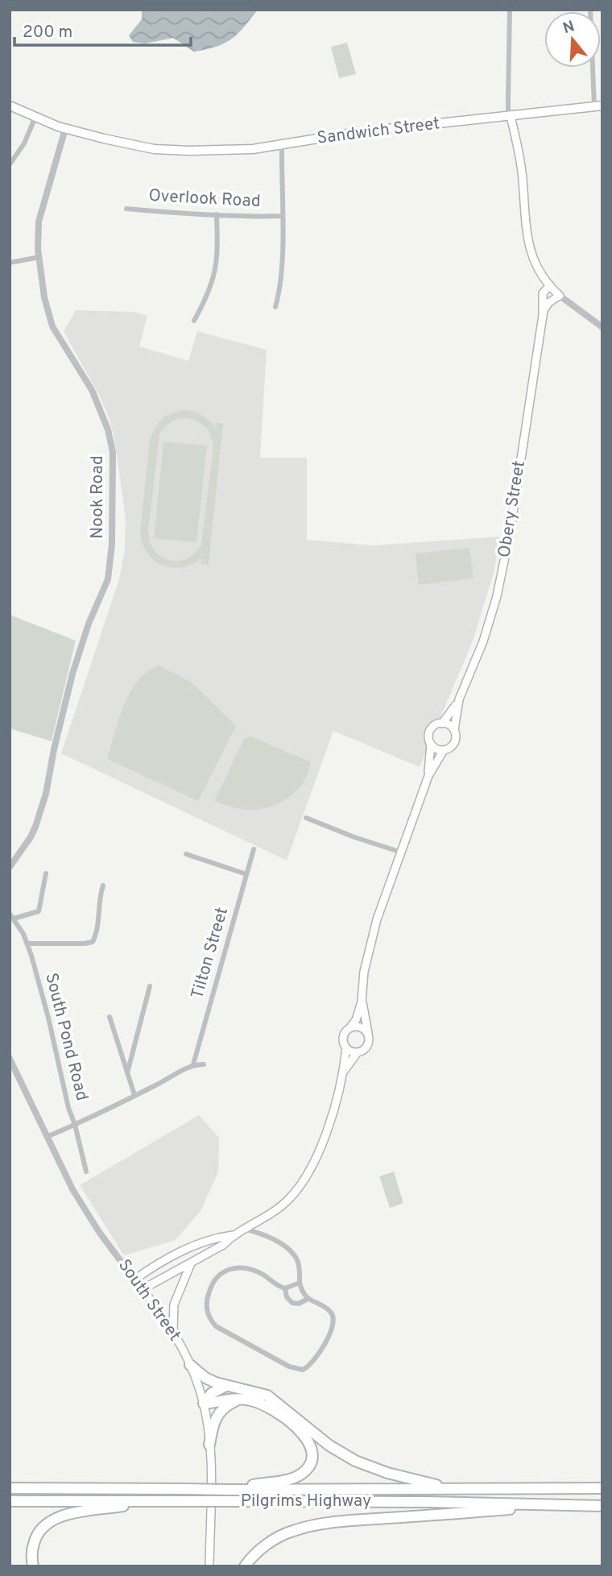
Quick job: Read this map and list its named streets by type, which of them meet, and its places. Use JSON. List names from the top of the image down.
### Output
{
  "streets": {
    "highway": ["Pilgrims Highway"],
    "main road": ["Sandwich Street", "Obery Street", "South Street"],
    "street": [
      "Overlook Road",
      "Nook Road",
      "Tilton Street",
      "South Pond Road"
    ]
  },
  "crossings": [
    ["Sandwich Street", "Nook Road"],
    ["Obery Street", "South Street"]
  ],
  "scale_bar": "200 m",
  "north": "top"
}
